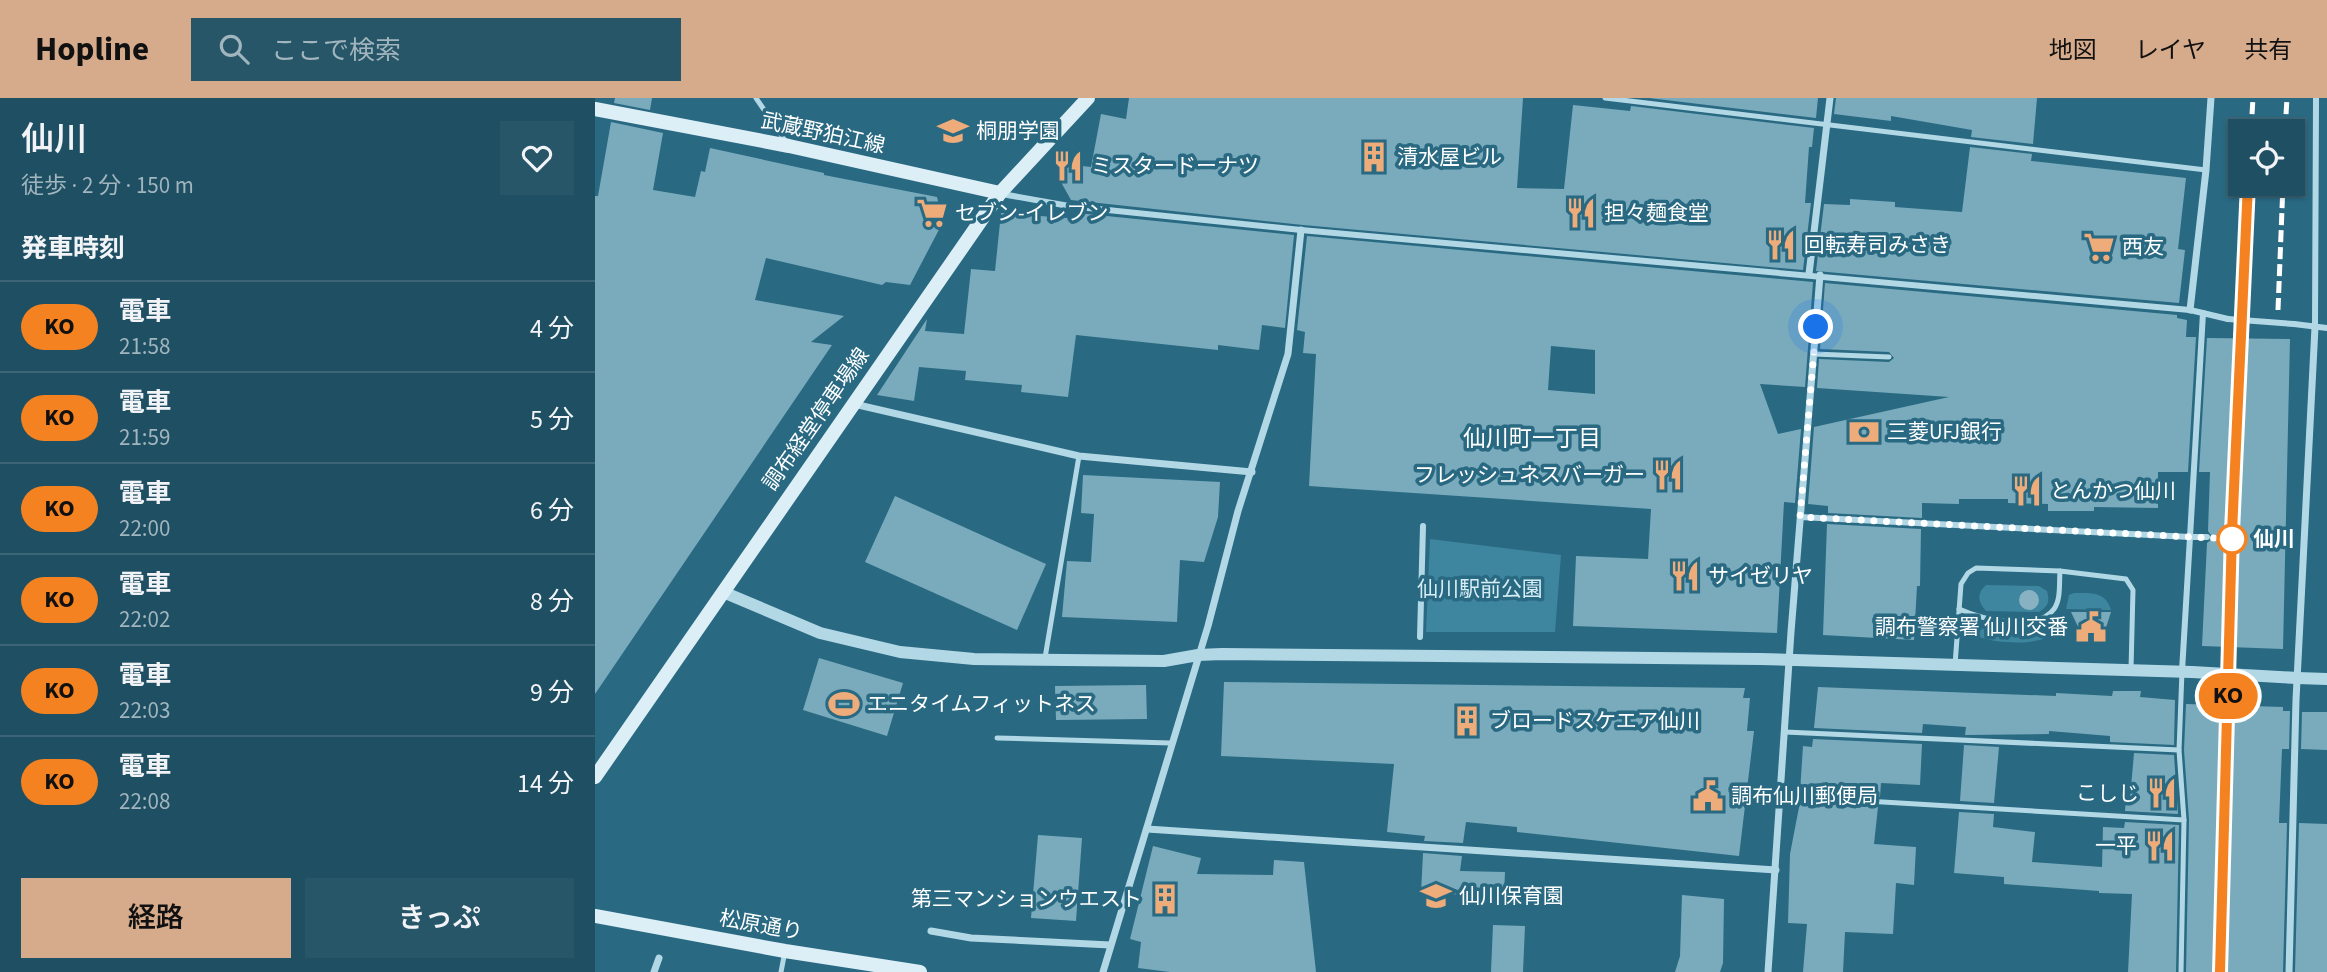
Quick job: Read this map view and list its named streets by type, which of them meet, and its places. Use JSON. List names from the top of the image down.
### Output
{
  "streets": {
    "main road": ["武蔵野狛江線", "調布経堂停車場線", "松原通り"]
  },
  "crossings": [
    ["武蔵野狛江線", "調布経堂停車場線"]
  ],
  "districts": ["仙川町一丁目"],
  "parks": ["仙川駅前公園"],
  "places": {
    "school or university": ["桐朋学園", "仙川保育園"],
    "building": ["清水屋ビル", "ブロードスケエア仙川", "第三マンションウエスト"],
    "restaurant": [
      "ミスタードーナツ",
      "担々麺食堂",
      "回転寿司みさき",
      "フレッシュネスバーガー",
      "とんかつ仙川",
      "サイゼリヤ",
      "こしじ",
      "一平"
    ],
    "supermarket": ["セブン-イレブン", "西友"],
    "bank": ["三菱UFJ銀行"],
    "other": ["仙川"],
    "public building": ["調布警察署 仙川交番", "調布仙川郵便局"],
    "sports": ["エニタイムフィットネス"]
  },
  "page": {
    "header": "Hopline",
    "search": "ここで検索",
    "nav": ["地図", "レイヤ", "共有"],
    "heading": [
      ["仙川", "徒歩 · 2 分 · 150 m"],
      "発車時刻"
    ],
    "on_map": "KO",
    "list": [
      {
        "mark": "KO",
        "name": "電車",
        "note": "21:58",
        "value": "4 分"
      },
      {
        "mark": "KO",
        "name": "電車",
        "note": "21:59",
        "value": "5 分"
      },
      {
        "mark": "KO",
        "name": "電車",
        "note": "22:00",
        "value": "6 分"
      },
      {
        "mark": "KO",
        "name": "電車",
        "note": "22:02",
        "value": "8 分"
      },
      {
        "mark": "KO",
        "name": "電車",
        "note": "22:03",
        "value": "9 分"
      },
      {
        "mark": "KO",
        "name": "電車",
        "note": "22:08",
        "value": "14 分"
      }
    ],
    "buttons": ["経路", "きっぷ"]
  }
}
